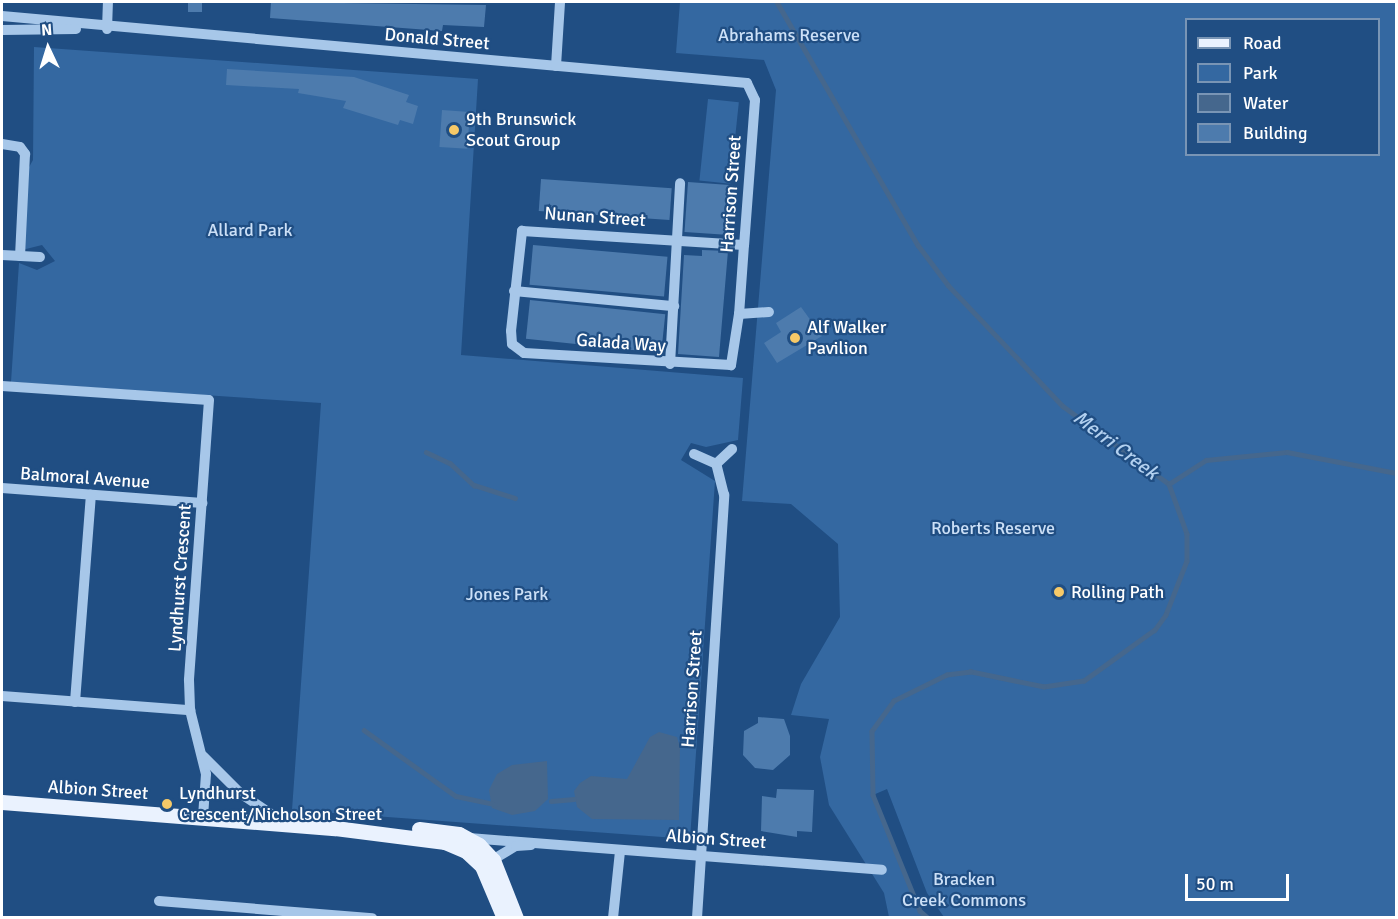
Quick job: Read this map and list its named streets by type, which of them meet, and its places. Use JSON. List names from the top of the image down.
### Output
{
  "streets": {
    "main road": ["Albion Street"],
    "street": [
      "Donald Street",
      "Harrison Street",
      "Nunan Street",
      "Galada Way",
      "Balmoral Avenue",
      "Lyndhurst Crescent"
    ]
  },
  "crossings": [
    ["Donald Street", "Harrison Street"],
    ["Harrison Street", "Nunan Street"],
    ["Harrison Street", "Galada Way"],
    ["Harrison Street", "Albion Street"],
    ["Nunan Street", "Galada Way"],
    ["Balmoral Avenue", "Lyndhurst Crescent"],
    ["Lyndhurst Crescent", "Albion Street"]
  ],
  "water": ["Merri Creek"],
  "parks": [
    "Abrahams Reserve",
    "Allard Park",
    "Roberts Reserve",
    "Jones Park",
    "Bracken Creek Commons"
  ],
  "places": [
    "9th Brunswick Scout Group",
    "Alf Walker Pavilion",
    "Rolling Path",
    "Lyndhurst Crescent/Nicholson Street"
  ],
  "legend": [
    "Road",
    "Park",
    "Water",
    "Building"
  ],
  "scale_bar": "50 m",
  "north": "top"
}
